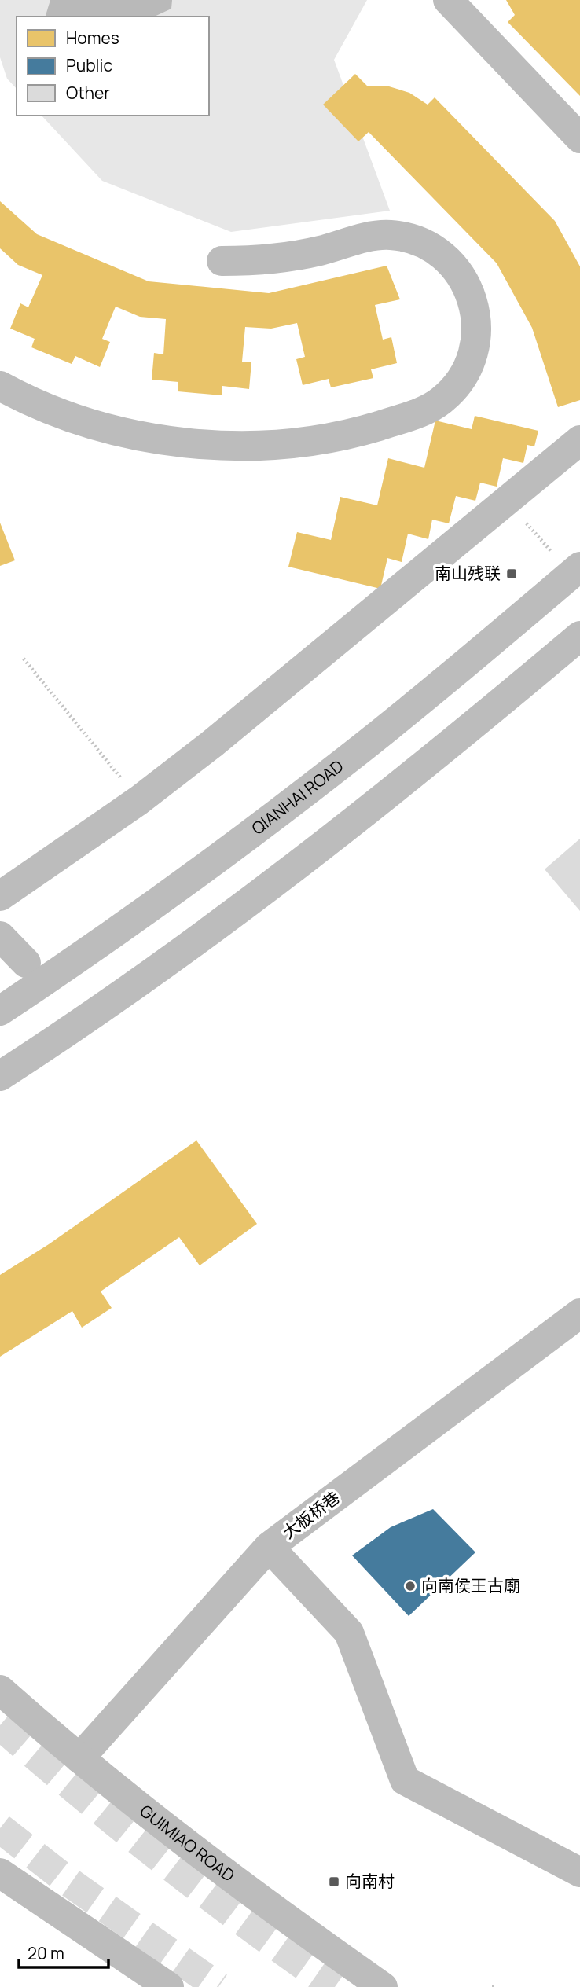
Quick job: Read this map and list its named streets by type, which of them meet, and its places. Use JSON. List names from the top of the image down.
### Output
{
  "streets": {
    "main road": ["QIANHAI ROAD", "大板桥巷", "GUIMIAO ROAD"]
  },
  "crossings": [
    ["大板桥巷", "GUIMIAO ROAD"]
  ],
  "places": {
    "transit": ["南山残联", "向南村"],
    "other": ["向南侯王古廟"]
  },
  "legend": ["Homes", "Public", "Other"],
  "scale_bar": "20 m"
}
